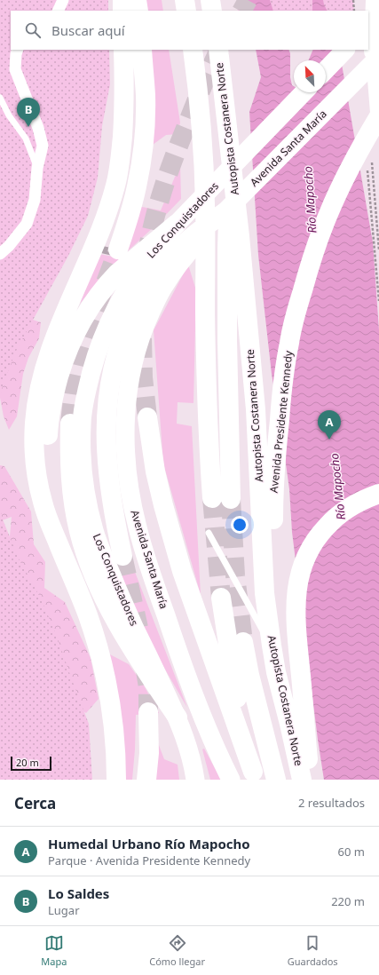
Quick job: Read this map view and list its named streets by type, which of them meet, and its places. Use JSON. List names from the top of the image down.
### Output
{
  "streets": {
    "highway": ["Autopista Costanera Norte", "Avenida Presidente Kennedy"],
    "main road": ["Avenida Santa María", "Los Conquistadores"]
  },
  "crossings": [
    ["Autopista Costanera Norte", "Avenida Presidente Kennedy"]
  ],
  "water": ["Río Mapocho"],
  "scale_bar": "20 m",
  "north": "top left",
  "page": {
    "search": "Buscar aquí",
    "pins": ["B", "A"],
    "scale": "20 m",
    "heading": ["Cerca", "2 resultados"],
    "list": [
      {
        "mark": "A",
        "name": "Humedal Urbano Río Mapocho",
        "note": "Parque · Avenida Presidente Kennedy",
        "value": "60 m"
      },
      {
        "mark": "B",
        "name": "Lo Saldes",
        "note": "Lugar",
        "value": "220 m"
      }
    ],
    "nav": ["Mapa", "Cómo llegar", "Guardados"]
  }
}
